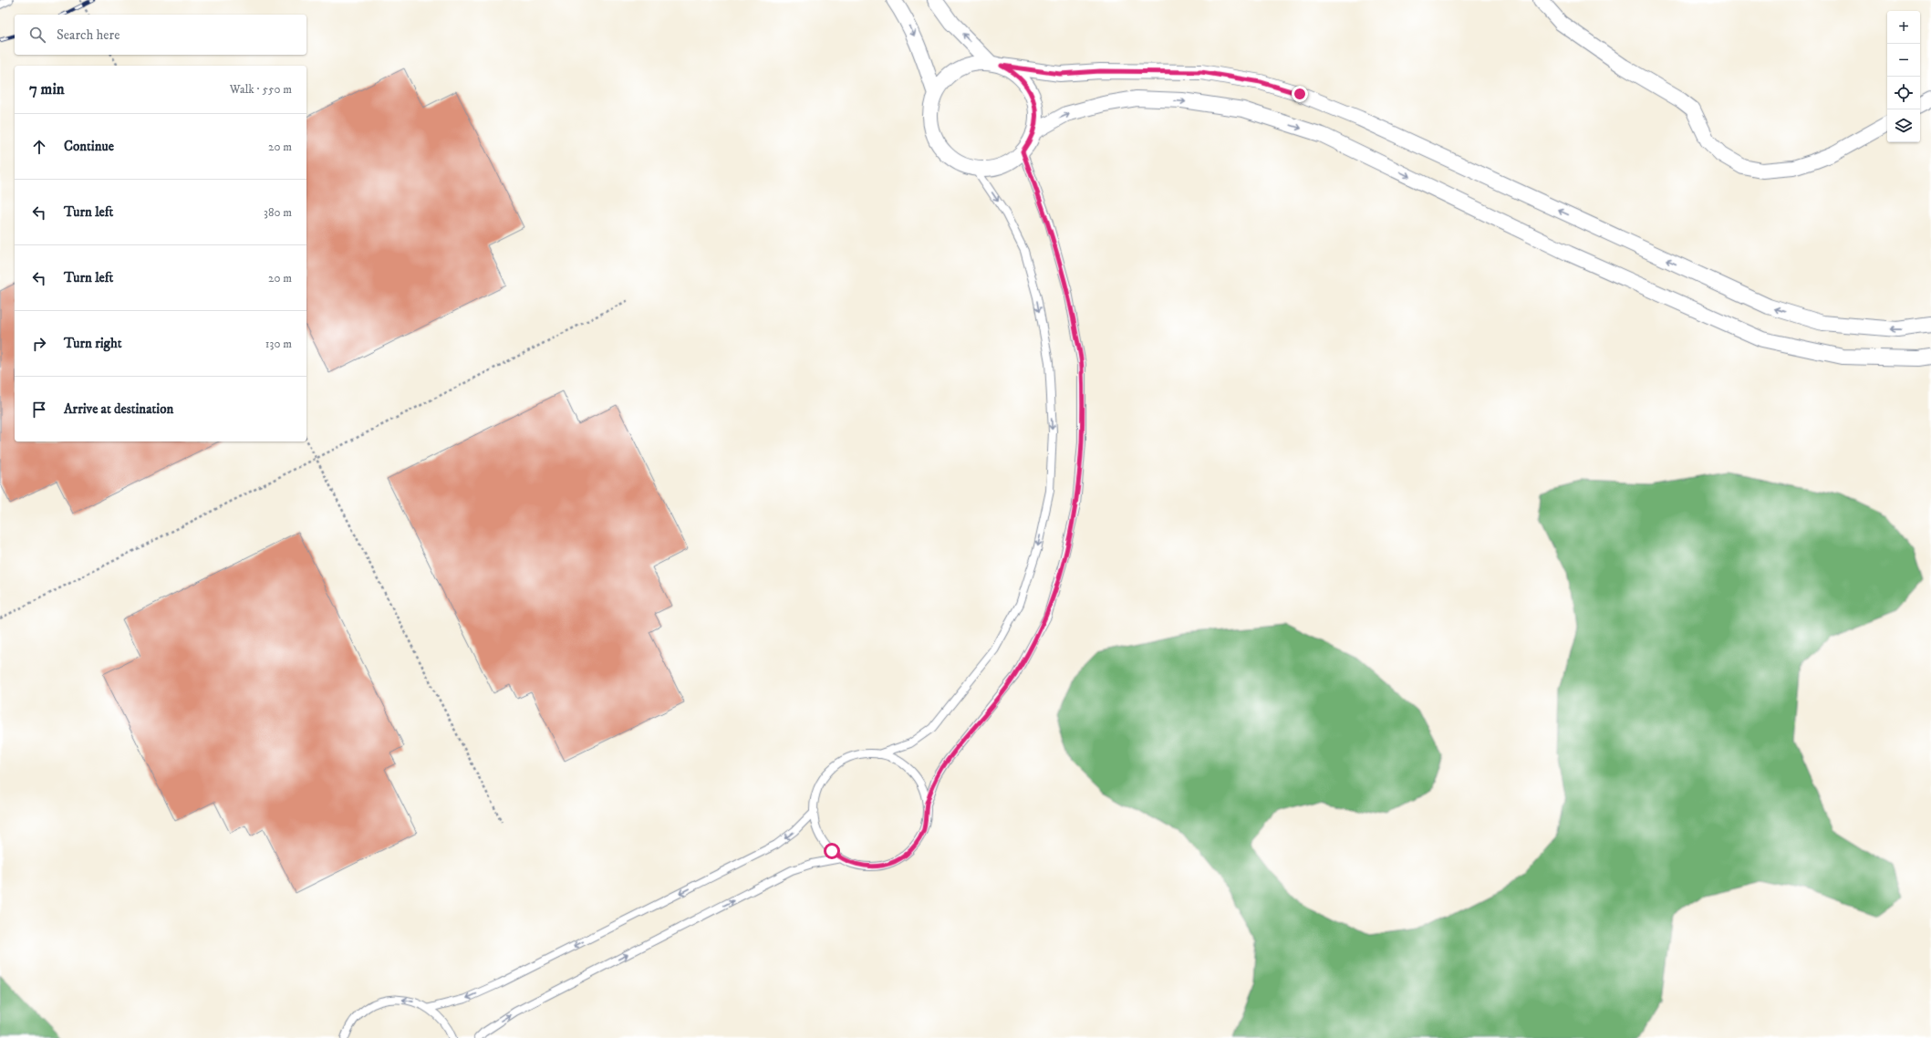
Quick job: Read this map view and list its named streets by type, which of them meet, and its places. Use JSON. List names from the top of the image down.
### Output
{
  "page": {
    "map_buttons": ["+", "−"],
    "search": "Search here",
    "heading": ["7 min", "Walk · 550 m"],
    "list": [
      ["Continue", "20 m"],
      ["Turn left", "380 m"],
      ["Turn left", "20 m"],
      ["Turn right", "130 m"],
      "Arrive at destination"
    ]
  }
}
